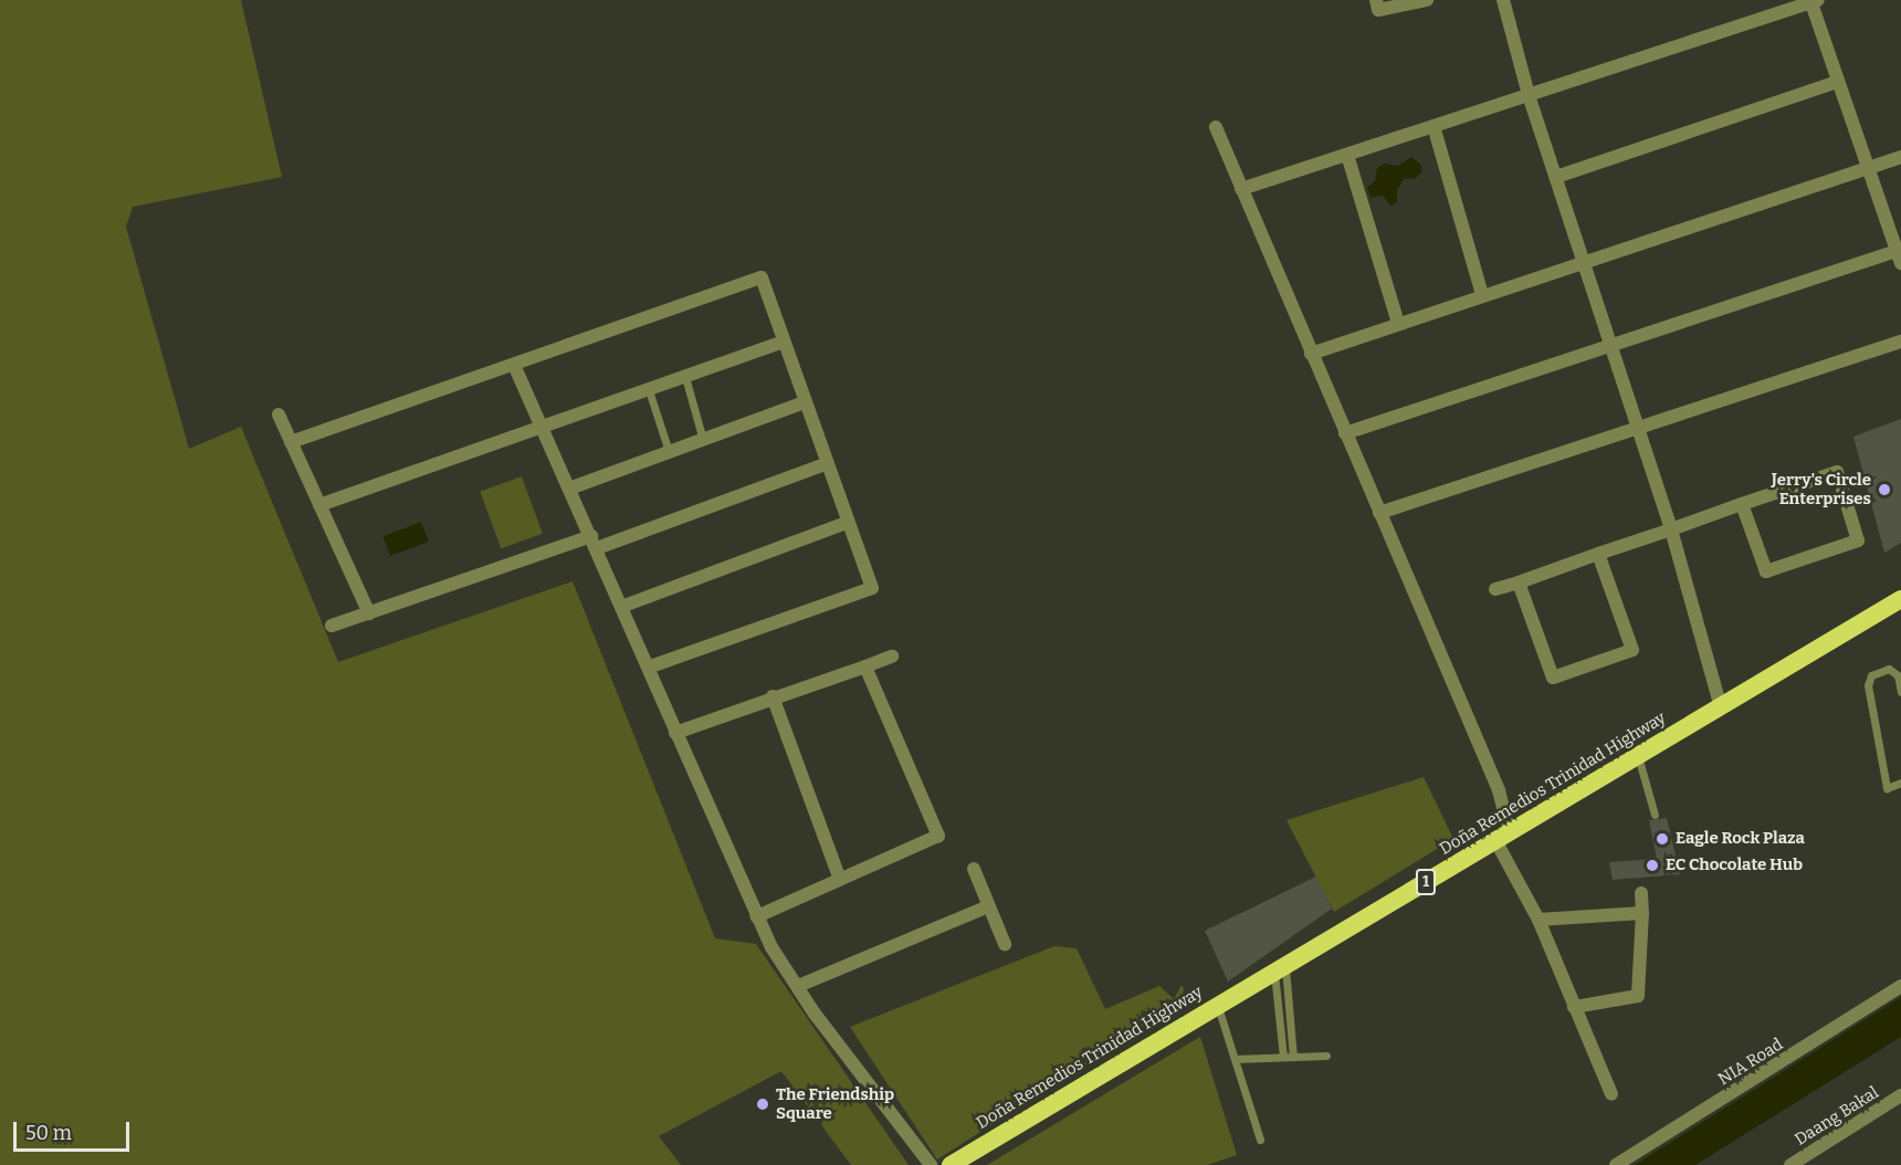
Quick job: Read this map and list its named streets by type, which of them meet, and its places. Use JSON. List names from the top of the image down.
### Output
{
  "streets": {
    "highway": ["Doña Remedios Trinidad Highway", "1"],
    "street": ["NIA Road", "Daang Bakal"]
  },
  "places": [
    "Jerry's Circle Enterprises",
    "Eagle Rock Plaza",
    "EC Chocolate Hub",
    "The Friendship Square"
  ],
  "scale_bar": "50 m"
}
